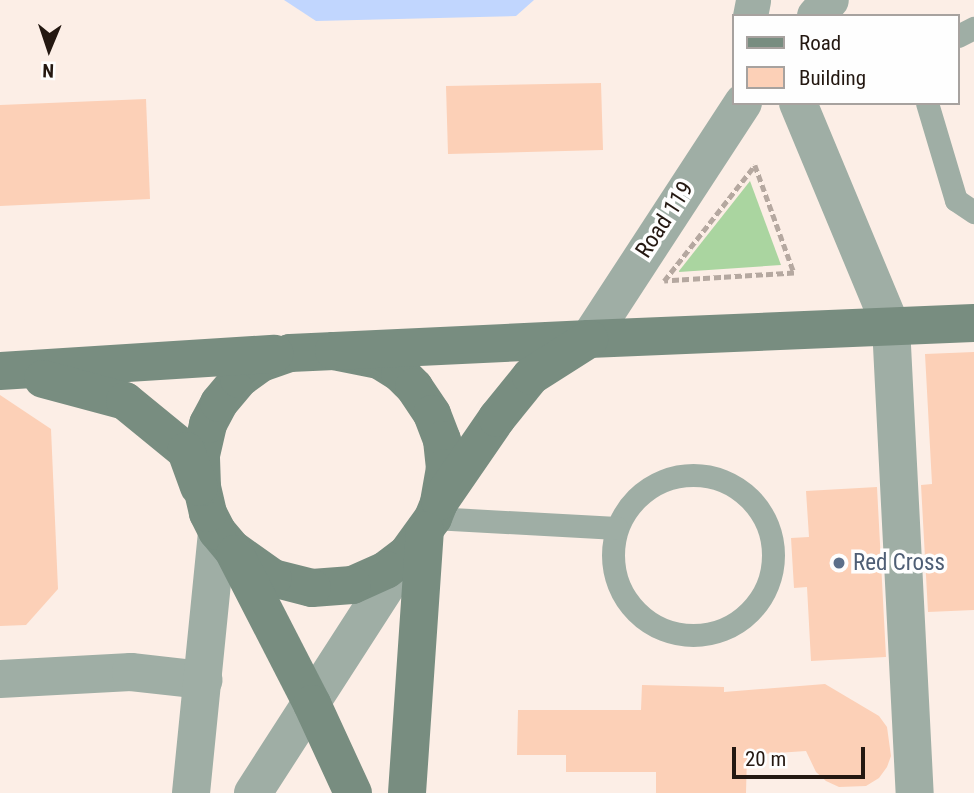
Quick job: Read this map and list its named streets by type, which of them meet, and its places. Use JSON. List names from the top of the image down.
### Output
{
  "streets": {
    "street": ["Road 119"]
  },
  "places": ["Red Cross"],
  "legend": ["Road", "Building"],
  "scale_bar": "20 m",
  "north": "bottom"
}
